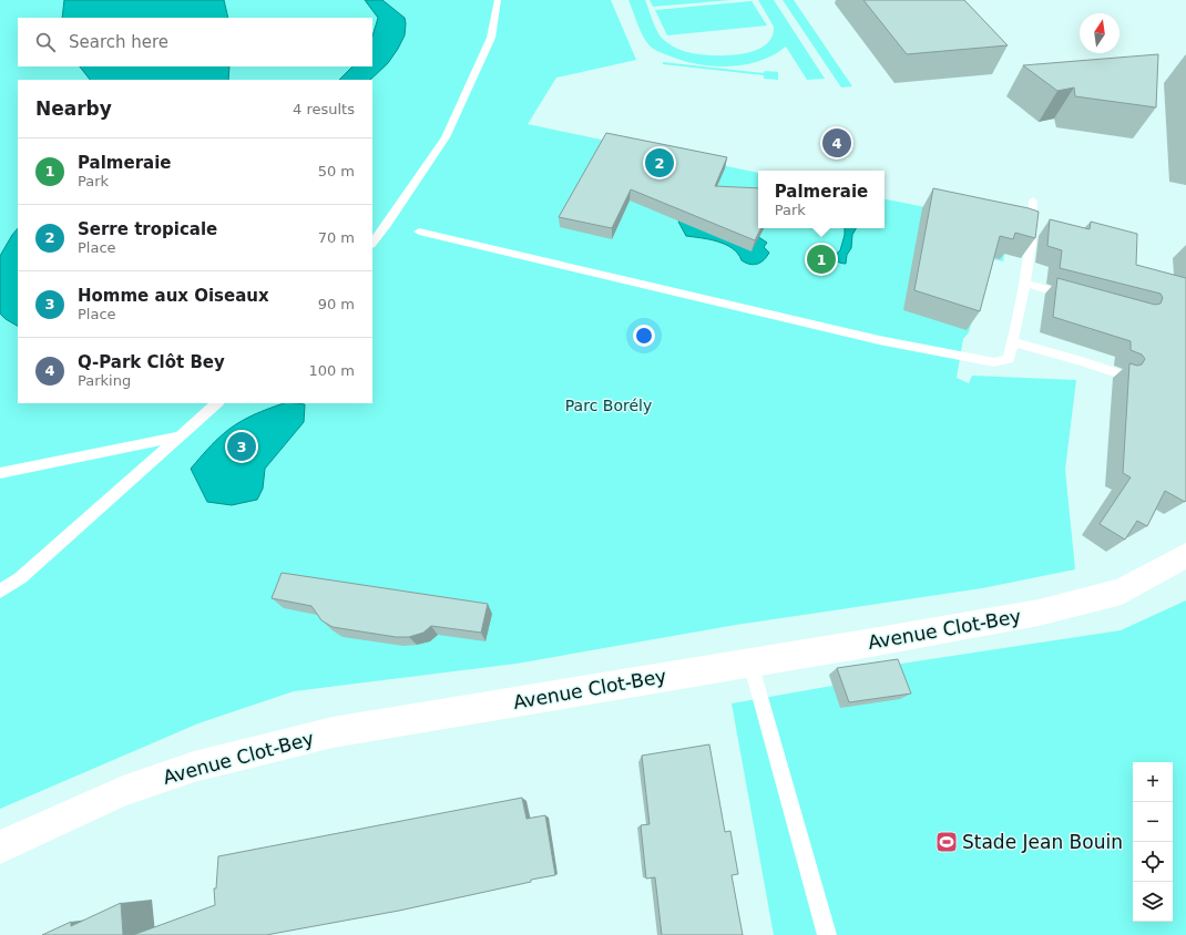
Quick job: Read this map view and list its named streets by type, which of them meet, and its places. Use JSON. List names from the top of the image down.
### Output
{
  "streets": {
    "street": ["Avenue Clot-Bey"]
  },
  "parks": ["Parc Borély"],
  "places": {
    "sports": ["Stade Jean Bouin"]
  },
  "north": "top",
  "page": {
    "search": "Search here",
    "heading": ["Nearby", "4 results"],
    "pins": [
      "4",
      "2",
      "1",
      "3"
    ],
    "list": [
      {
        "mark": "1",
        "name": "Palmeraie",
        "note": "Park",
        "value": "50 m"
      },
      {
        "mark": "2",
        "name": "Serre tropicale",
        "note": "Place",
        "value": "70 m"
      },
      {
        "mark": "3",
        "name": "Homme aux Oiseaux",
        "note": "Place",
        "value": "90 m"
      },
      {
        "mark": "4",
        "name": "Q-Park Clôt Bey",
        "note": "Parking",
        "value": "100 m"
      }
    ],
    "popup": ["Palmeraie", "Park"],
    "map_buttons": ["+", "−"]
  }
}
